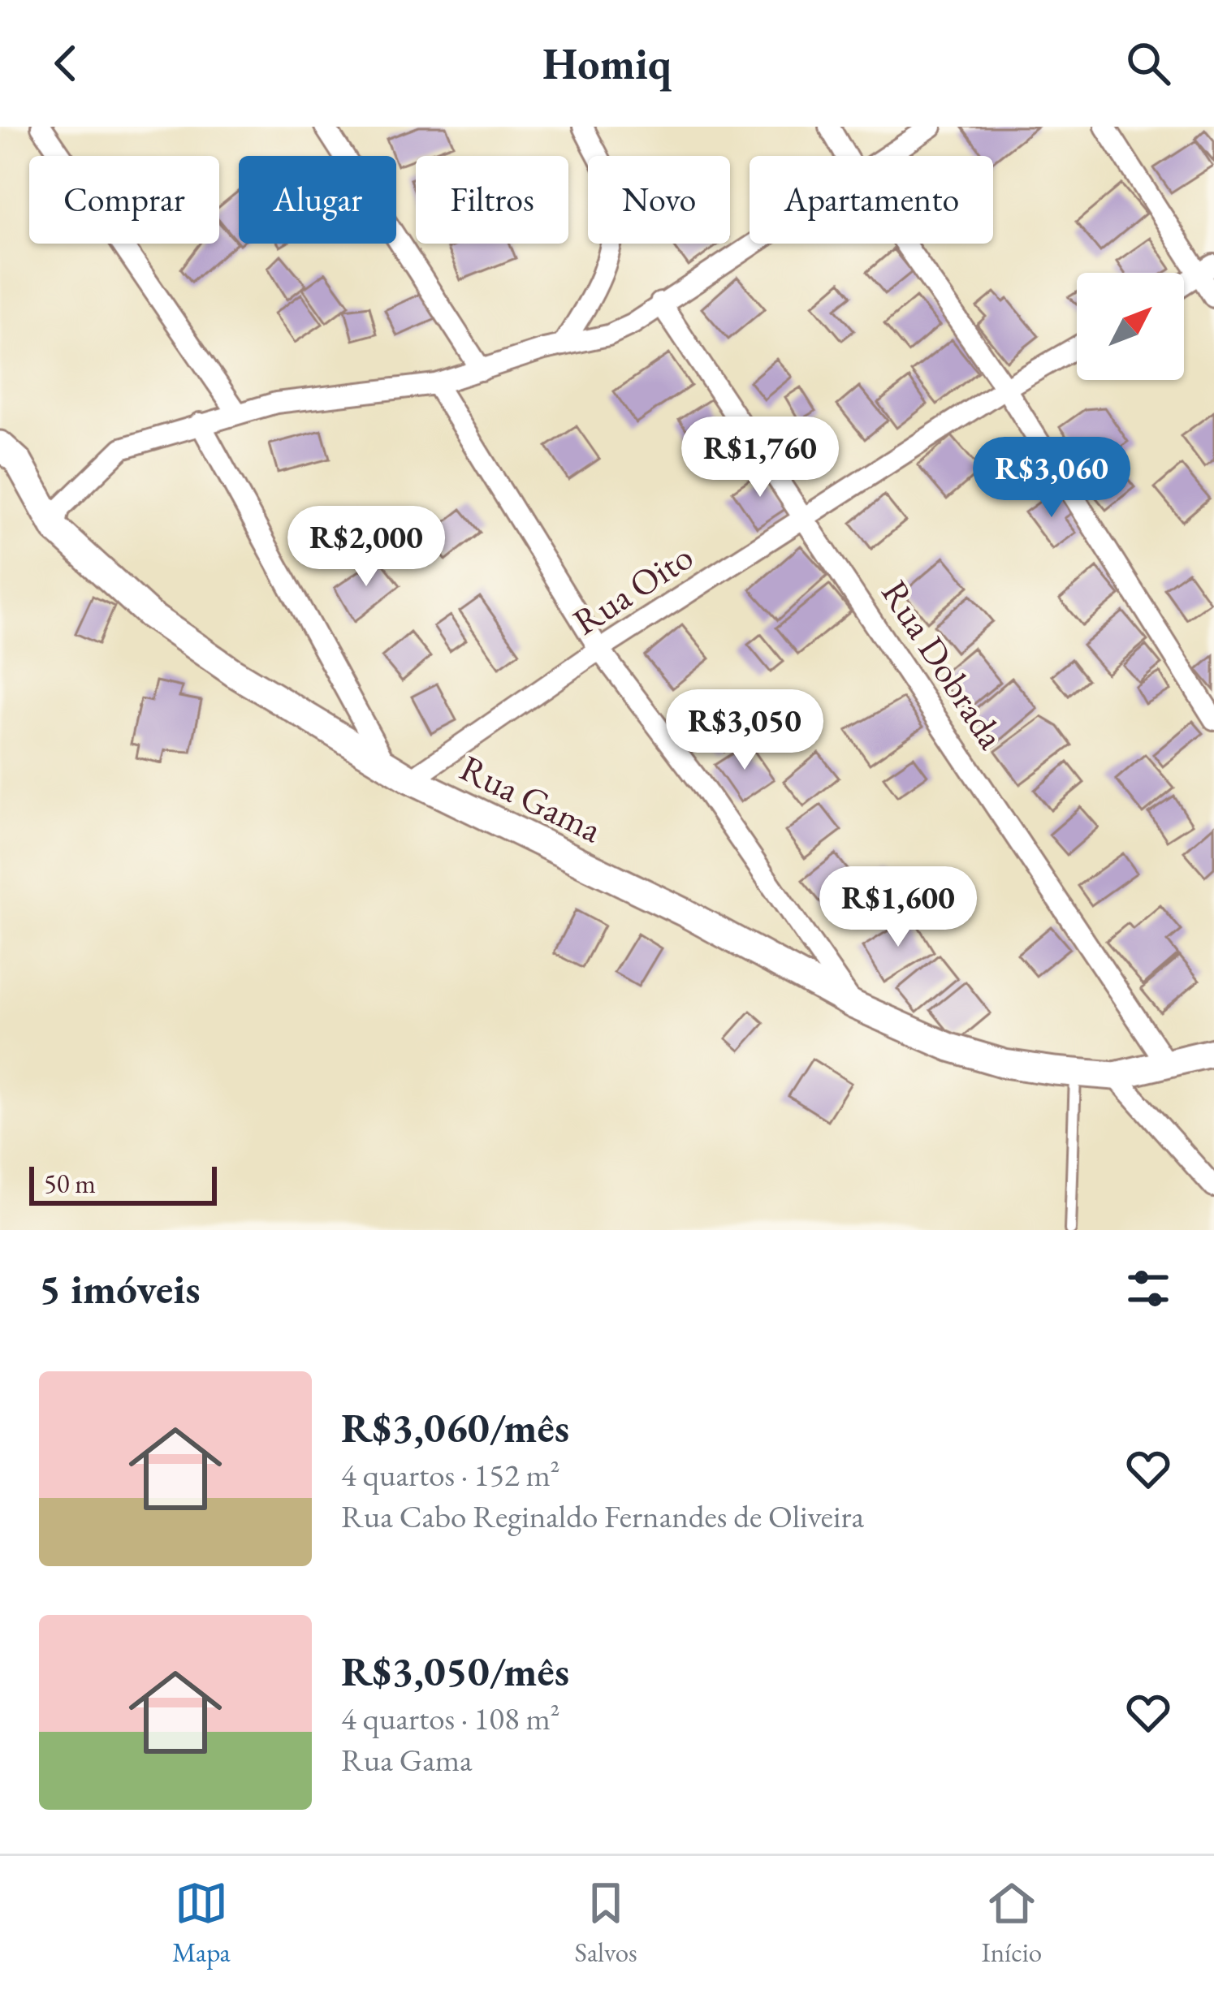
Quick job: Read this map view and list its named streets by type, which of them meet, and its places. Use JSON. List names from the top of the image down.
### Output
{
  "streets": {
    "street": ["Rua Oito", "Rua Dobrada", "Rua Gama"]
  },
  "crossings": [
    ["Rua Oito", "Rua Dobrada"],
    ["Rua Oito", "Rua Gama"],
    ["Rua Dobrada", "Rua Gama"]
  ],
  "scale_bar": "50 m",
  "north": "top right",
  "page": {
    "header": "Homiq",
    "chip": [
      "Comprar",
      "Alugar",
      "Filtros",
      "Novo",
      "Apartamento"
    ],
    "price": [
      "R$1,760",
      "R$3,060",
      "R$2,000",
      "R$3,050",
      "R$1,600"
    ],
    "scale": "50 m",
    "heading": "5 imóveis",
    "list": [
      {
        "name": "R$3,060/mês",
        "note": "4 quartos · 152 m² · Rua Cabo Reginaldo Fernandes de Oliveira"
      },
      {
        "name": "R$3,050/mês",
        "note": "4 quartos · 108 m² · Rua Gama"
      }
    ],
    "tabs": ["Mapa", "Salvos", "Início"]
  }
}
